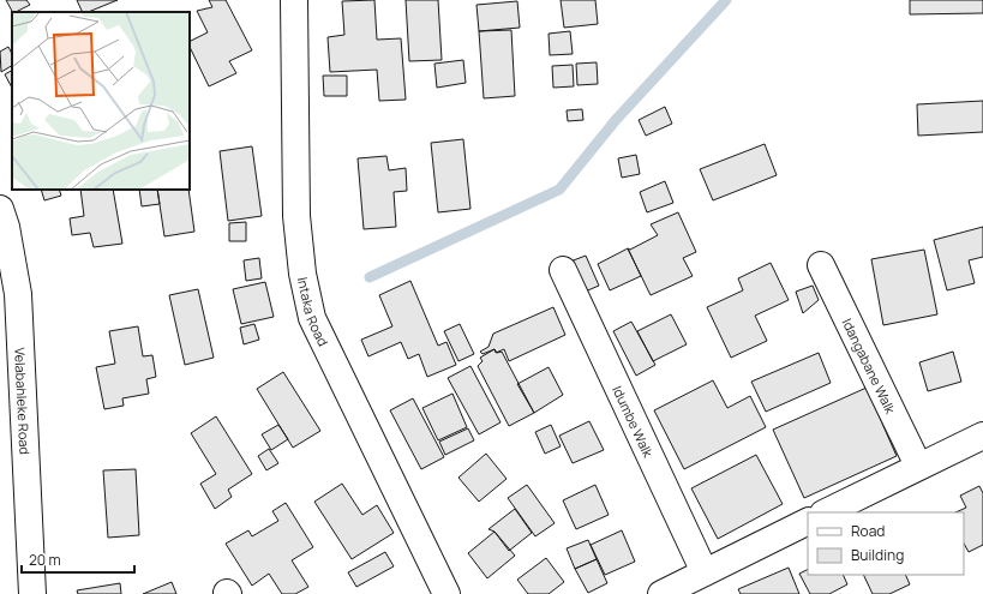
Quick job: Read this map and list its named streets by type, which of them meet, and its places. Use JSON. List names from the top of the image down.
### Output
{
  "streets": {
    "street": [
      "Intaka Road",
      "Idangabane Walk",
      "Velabahleke Road",
      "Idumbe Walk"
    ]
  },
  "legend": ["Road", "Building"],
  "scale_bar": "20 m"
}
